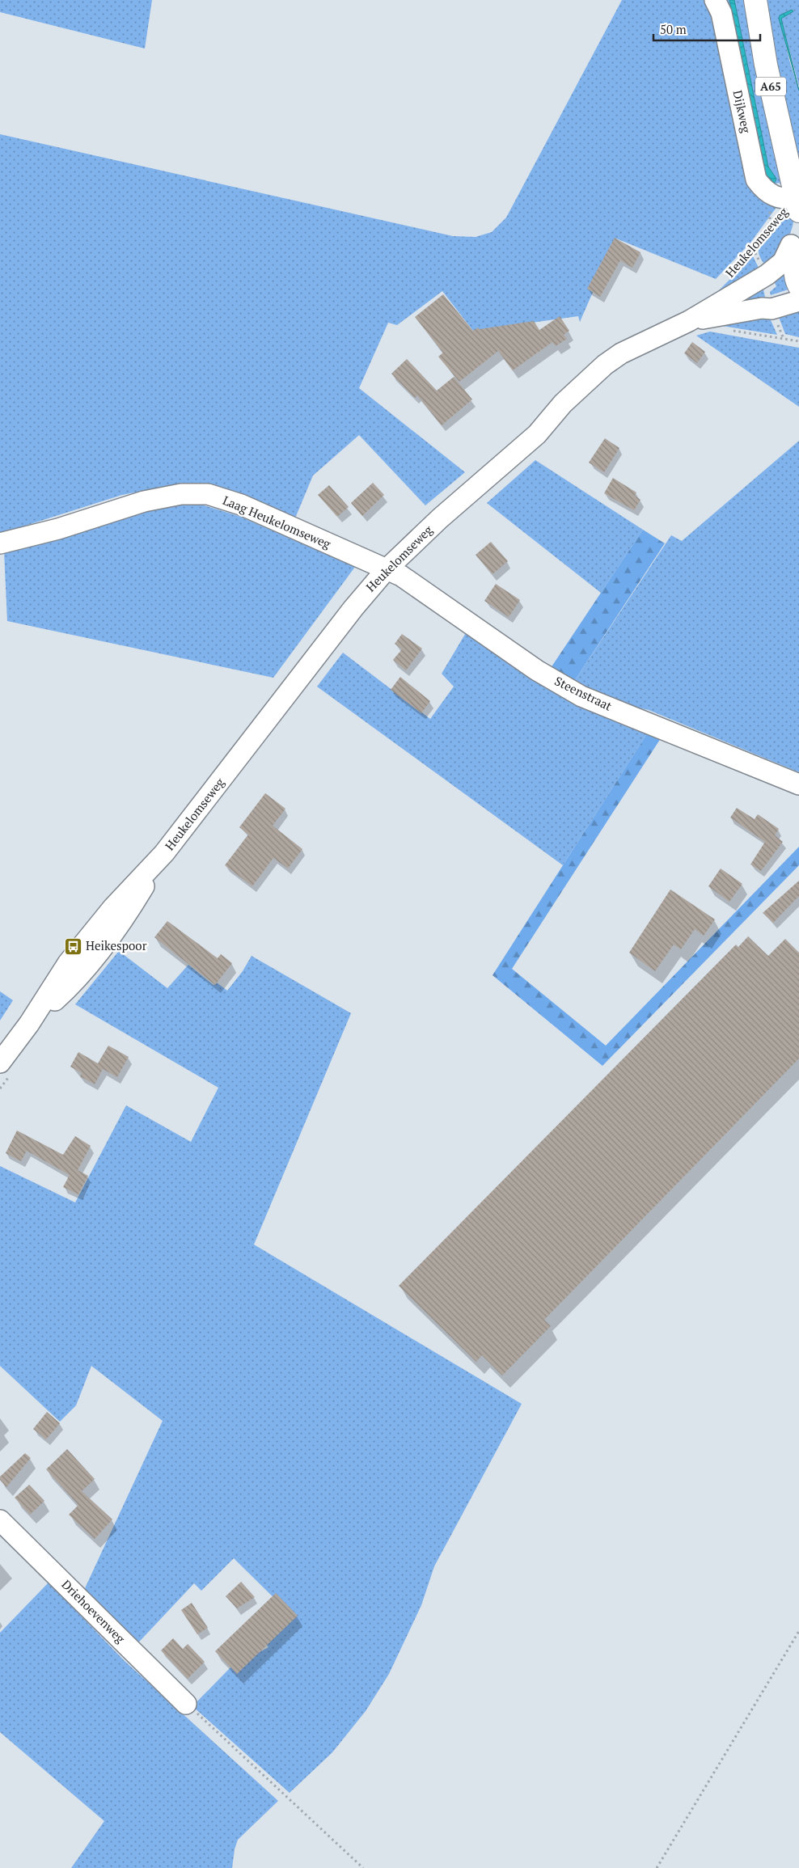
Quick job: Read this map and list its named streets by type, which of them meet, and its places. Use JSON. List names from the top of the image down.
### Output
{
  "streets": {
    "main road": ["A65"],
    "street": [
      "Dijkweg",
      "Heukelomseweg",
      "Laag Heukelomseweg",
      "Steenstraat",
      "Driehoevenweg"
    ]
  },
  "crossings": [
    ["A65", "Dijkweg"],
    ["A65", "Heukelomseweg"],
    ["Dijkweg", "Heukelomseweg"],
    ["Heukelomseweg", "Laag Heukelomseweg"],
    ["Heukelomseweg", "Steenstraat"],
    ["Laag Heukelomseweg", "Steenstraat"]
  ],
  "places": {
    "bus stop": ["Heikespoor"]
  },
  "scale_bar": "50 m"
}
